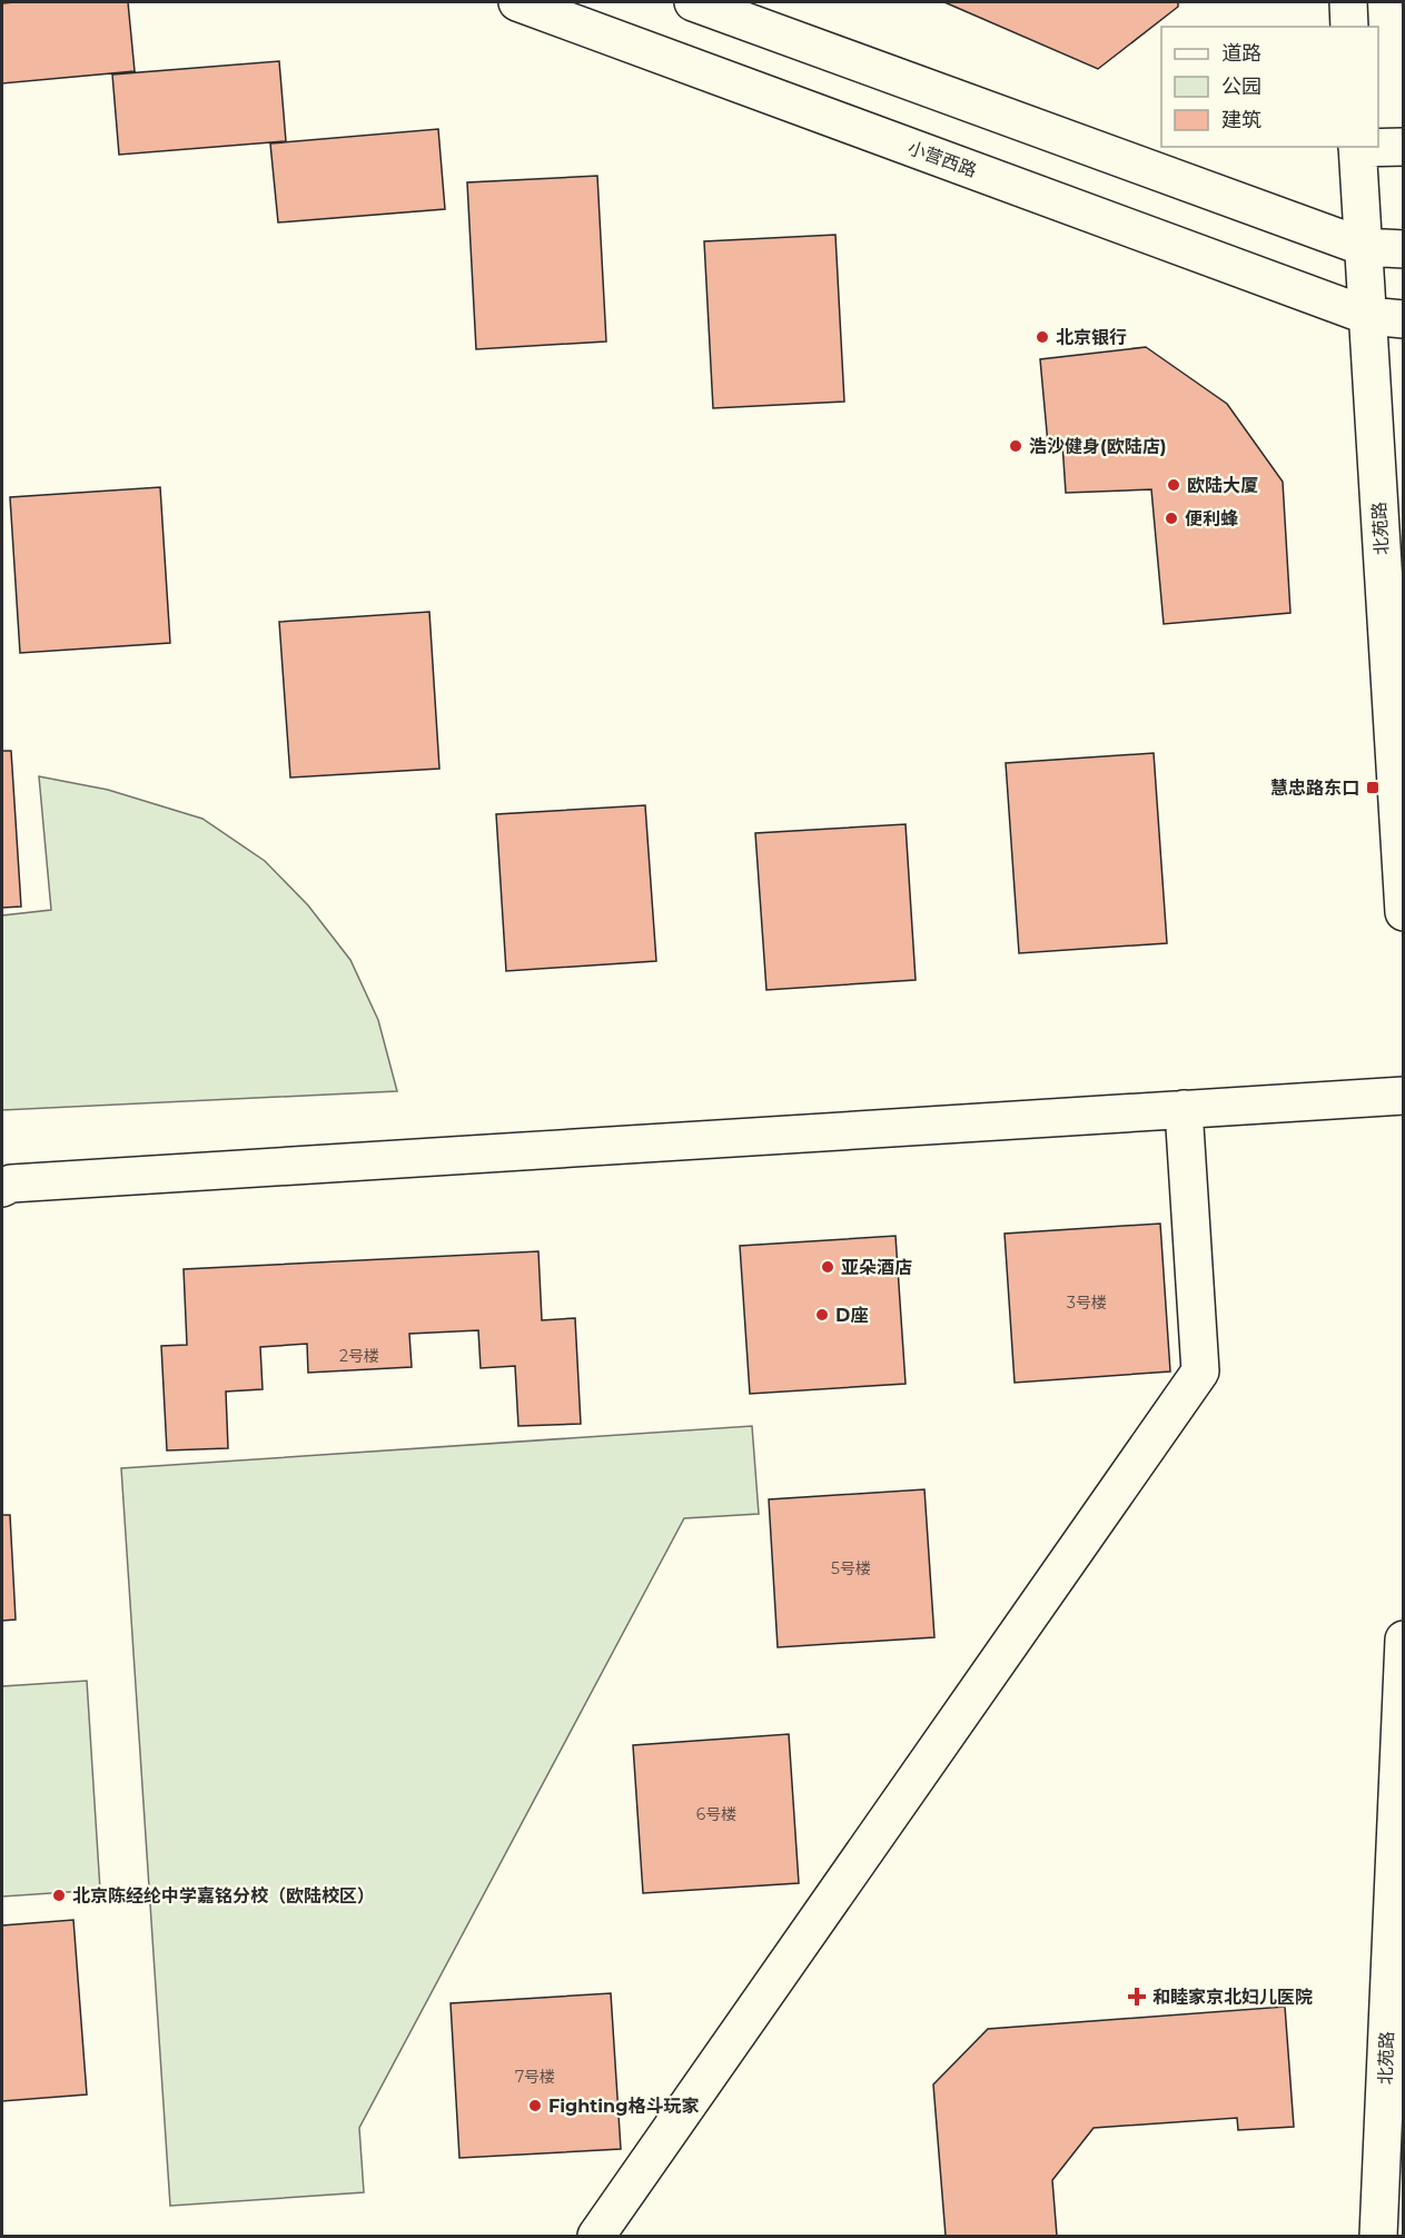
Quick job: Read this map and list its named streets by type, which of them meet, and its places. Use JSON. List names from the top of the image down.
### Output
{
  "streets": {
    "main road": ["小营西路", "北苑路"]
  },
  "crossings": [
    ["小营西路", "北苑路"]
  ],
  "places": {
    "other": [
      "北京银行",
      "浩沙健身(欧陆店)",
      "欧陆大厦",
      "便利蜂",
      "亚朵酒店",
      "D座",
      "北京陈经纶中学嘉铭分校（欧陆校区）",
      "Fighting格斗玩家"
    ],
    "transit": ["慧忠路东口"],
    "health": ["和睦家京北妇儿医院"]
  },
  "house_numbers": [
    "3号楼",
    "2号楼",
    "5号楼",
    "6号楼",
    "7号楼"
  ],
  "legend": ["道路", "公园", "建筑"]
}
